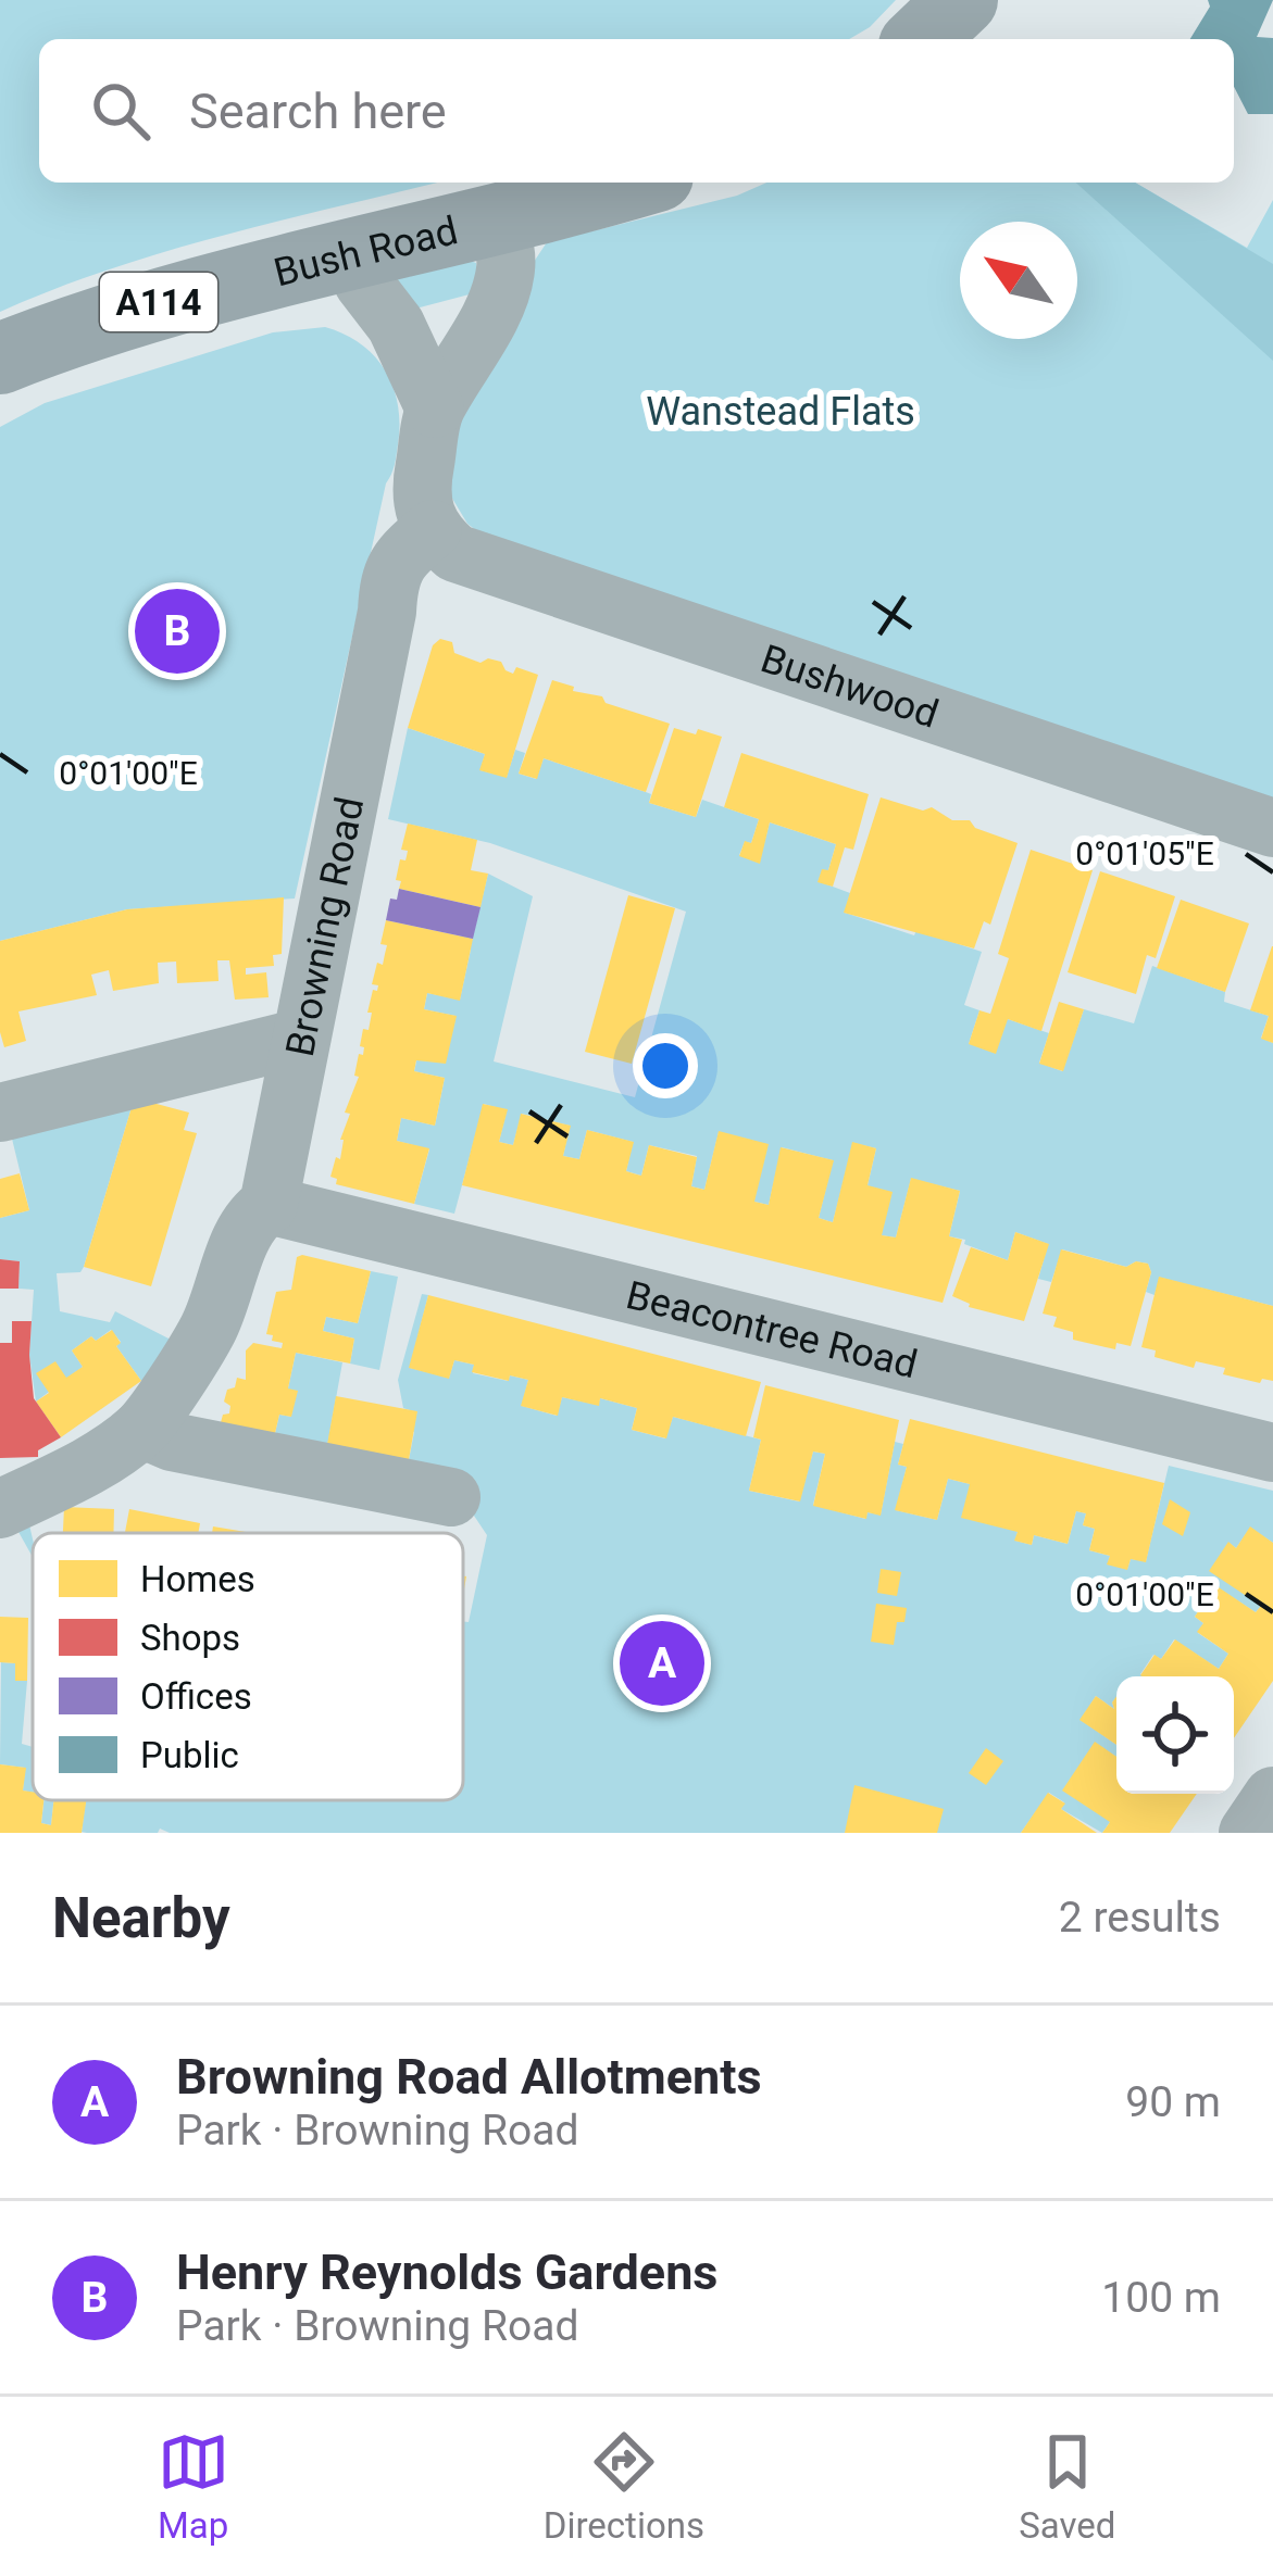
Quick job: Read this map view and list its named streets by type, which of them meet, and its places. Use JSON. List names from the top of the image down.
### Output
{
  "streets": {
    "main road": ["Bush Road", "A114"],
    "street": ["Bushwood", "Browning Road", "Beacontree Road"]
  },
  "crossings": [
    ["Bushwood", "Browning Road"],
    ["Browning Road", "Beacontree Road"]
  ],
  "parks": ["Wanstead Flats"],
  "legend": [
    "Homes",
    "Shops",
    "Offices",
    "Public"
  ],
  "north": "top left",
  "page": {
    "search": "Search here",
    "pins": ["B", "A"],
    "heading": ["Nearby", "2 results"],
    "list": [
      {
        "mark": "A",
        "name": "Browning Road Allotments",
        "note": "Park · Browning Road",
        "value": "90 m"
      },
      {
        "mark": "B",
        "name": "Henry Reynolds Gardens",
        "note": "Park · Browning Road",
        "value": "100 m"
      }
    ],
    "nav": ["Map", "Directions", "Saved"]
  },
  "coordinates": ["0°01'00\"E", "0°01'05\"E"]
}
